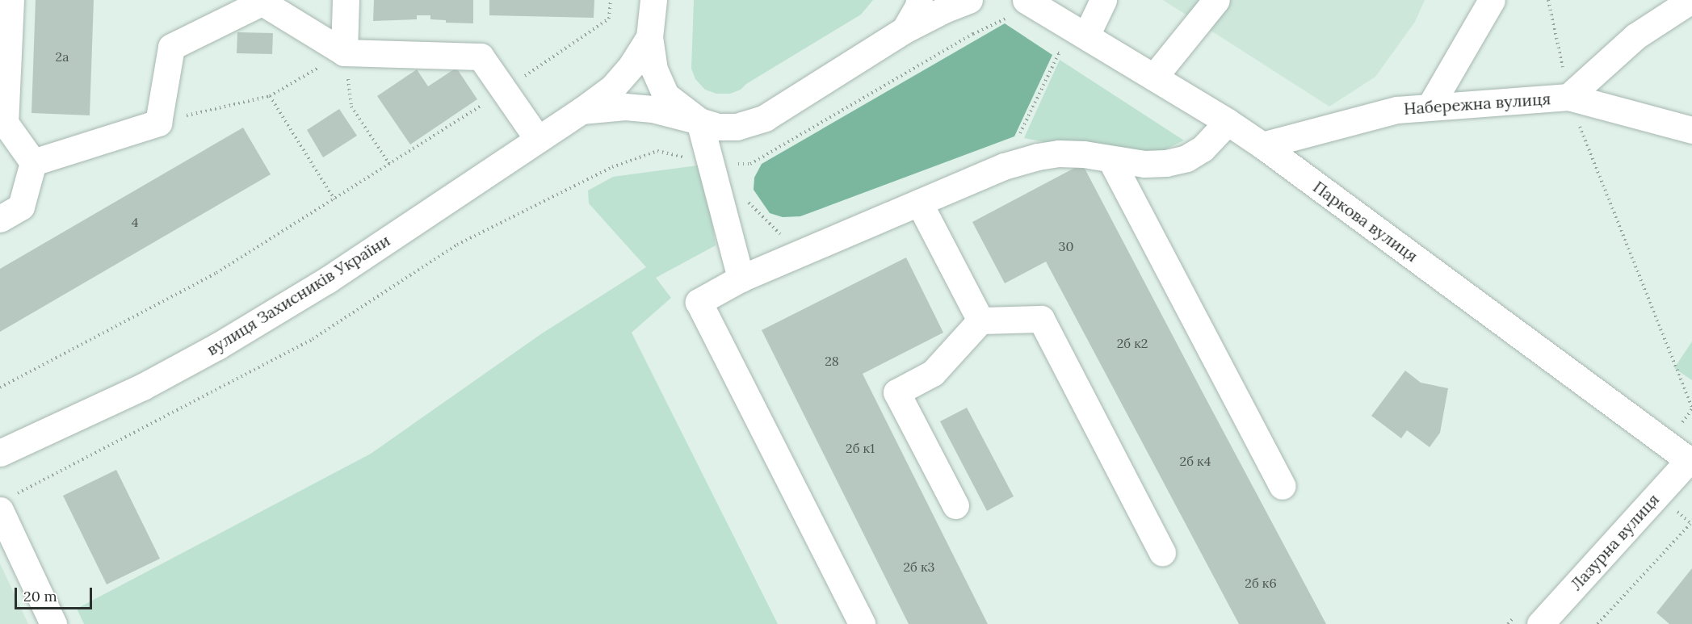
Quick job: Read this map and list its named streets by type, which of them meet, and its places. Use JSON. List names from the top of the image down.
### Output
{
  "streets": {
    "street": [
      "Набережна вулиця",
      "Паркова вулиця",
      "вулиця Захисників України",
      "Лазурна вулиця"
    ]
  },
  "crossings": [
    ["Набережна вулиця", "Паркова вулиця"],
    ["Паркова вулиця", "Лазурна вулиця"]
  ],
  "house_numbers": [
    "2а",
    "4",
    "30",
    "2б к2",
    "28",
    "2б к1",
    "2б к4",
    "2б к3",
    "2б к6"
  ],
  "scale_bar": "20 m"
}
